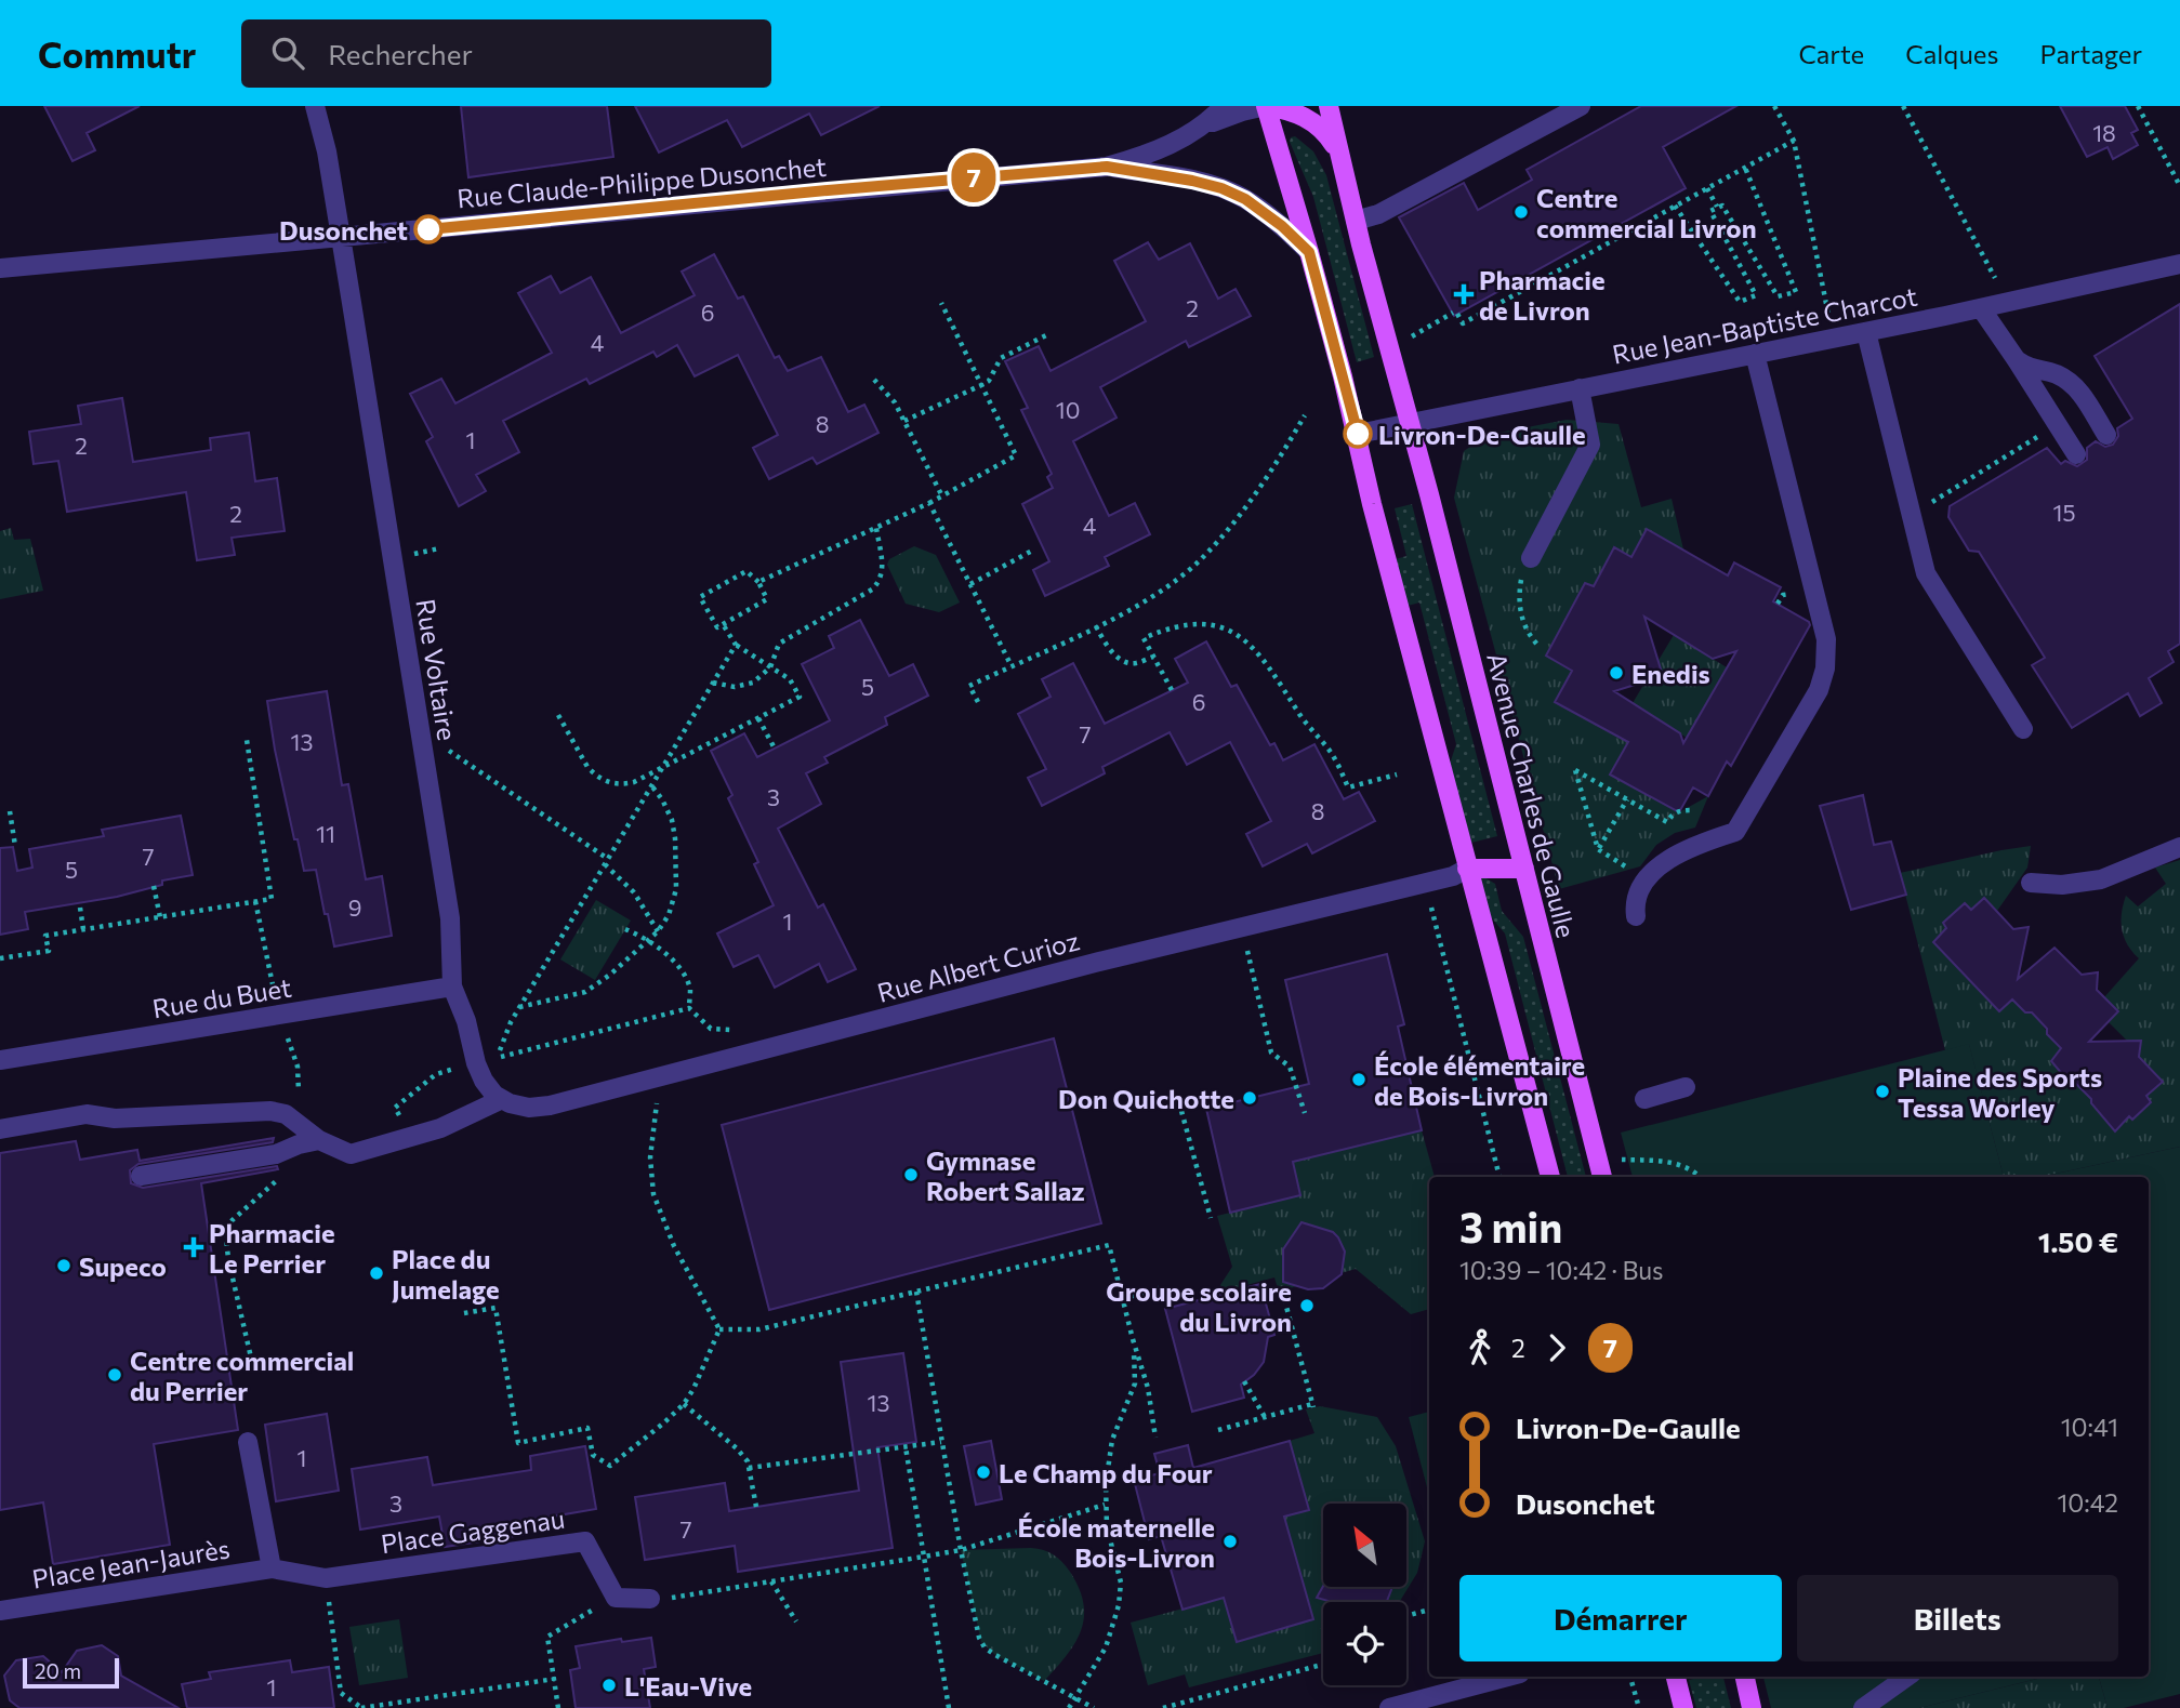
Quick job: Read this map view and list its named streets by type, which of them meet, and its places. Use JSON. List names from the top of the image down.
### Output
{
  "streets": {
    "main road": ["Avenue Charles de Gaulle"],
    "street": [
      "Rue Claude-Philippe Dusonchet",
      "Rue Jean-Baptiste Charcot",
      "Rue Voltaire",
      "Rue Albert Curioz",
      "Rue du Buet",
      "Place Gaggenau",
      "Place Jean-Jaurès"
    ]
  },
  "crossings": [
    ["Rue Claude-Philippe Dusonchet", "Rue Voltaire"],
    ["Rue Jean-Baptiste Charcot", "Avenue Charles de Gaulle"],
    ["Rue Voltaire", "Rue Albert Curioz"],
    ["Rue Voltaire", "Rue du Buet"],
    ["Place Gaggenau", "Place Jean-Jaurès"]
  ],
  "places": {
    "other": [
      "Centre commercial Livron",
      "Dusonchet",
      "Livron-De-Gaulle",
      "Enedis",
      "École élémentaire de Bois-Livron",
      "Plaine des Sports Tessa Worley",
      "Don Quichotte",
      "Gymnase Robert Sallaz",
      "Supeco",
      "Place du Jumelage",
      "Groupe scolaire du Livron",
      "Centre commercial du Perrier",
      "Le Champ du Four",
      "École maternelle Bois-Livron",
      "L'Eau-Vive"
    ],
    "health": ["Pharmacie de Livron", "Pharmacie Le Perrier"]
  },
  "lines": ["bus line 7"],
  "house_numbers": [
    "18",
    "2",
    "6",
    "4",
    "10",
    "8",
    "1",
    "2",
    "15",
    "2",
    "4",
    "5",
    "6",
    "7",
    "13",
    "3",
    "8",
    "11",
    "7",
    "5",
    "9",
    "1",
    "13",
    "1",
    "3",
    "7",
    "1"
  ],
  "scale_bar": "20 m",
  "north": "top left",
  "page": {
    "header": "Commutr",
    "search": "Rechercher",
    "nav": ["Carte", "Calques", "Partager"],
    "on_map": "7",
    "heading": ["3 min", "10:39 – 10:42 · Bus", "1.50 €"],
    "legs": ["2", "7"],
    "list": [
      {
        "name": "Livron-De-Gaulle",
        "value": "10:41"
      },
      {
        "name": "Dusonchet",
        "value": "10:42"
      }
    ],
    "buttons": ["Démarrer", "Billets"],
    "scale": "20 m"
  }
}
